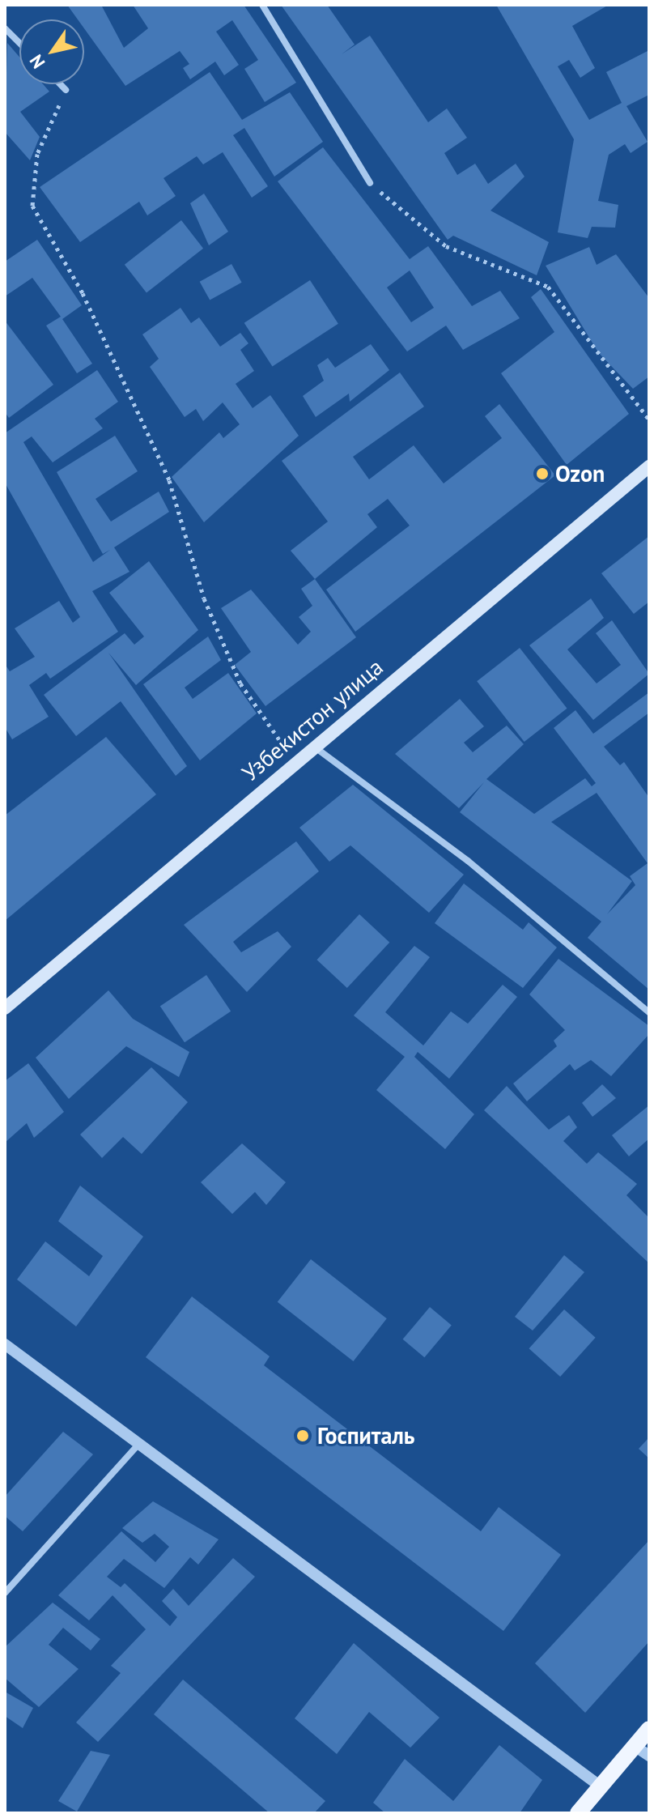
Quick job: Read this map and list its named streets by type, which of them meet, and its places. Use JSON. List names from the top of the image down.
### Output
{
  "streets": {
    "main road": ["Узбекистон улица"]
  },
  "places": ["Ozon", "Госпиталь"],
  "north": "bottom left"
}
